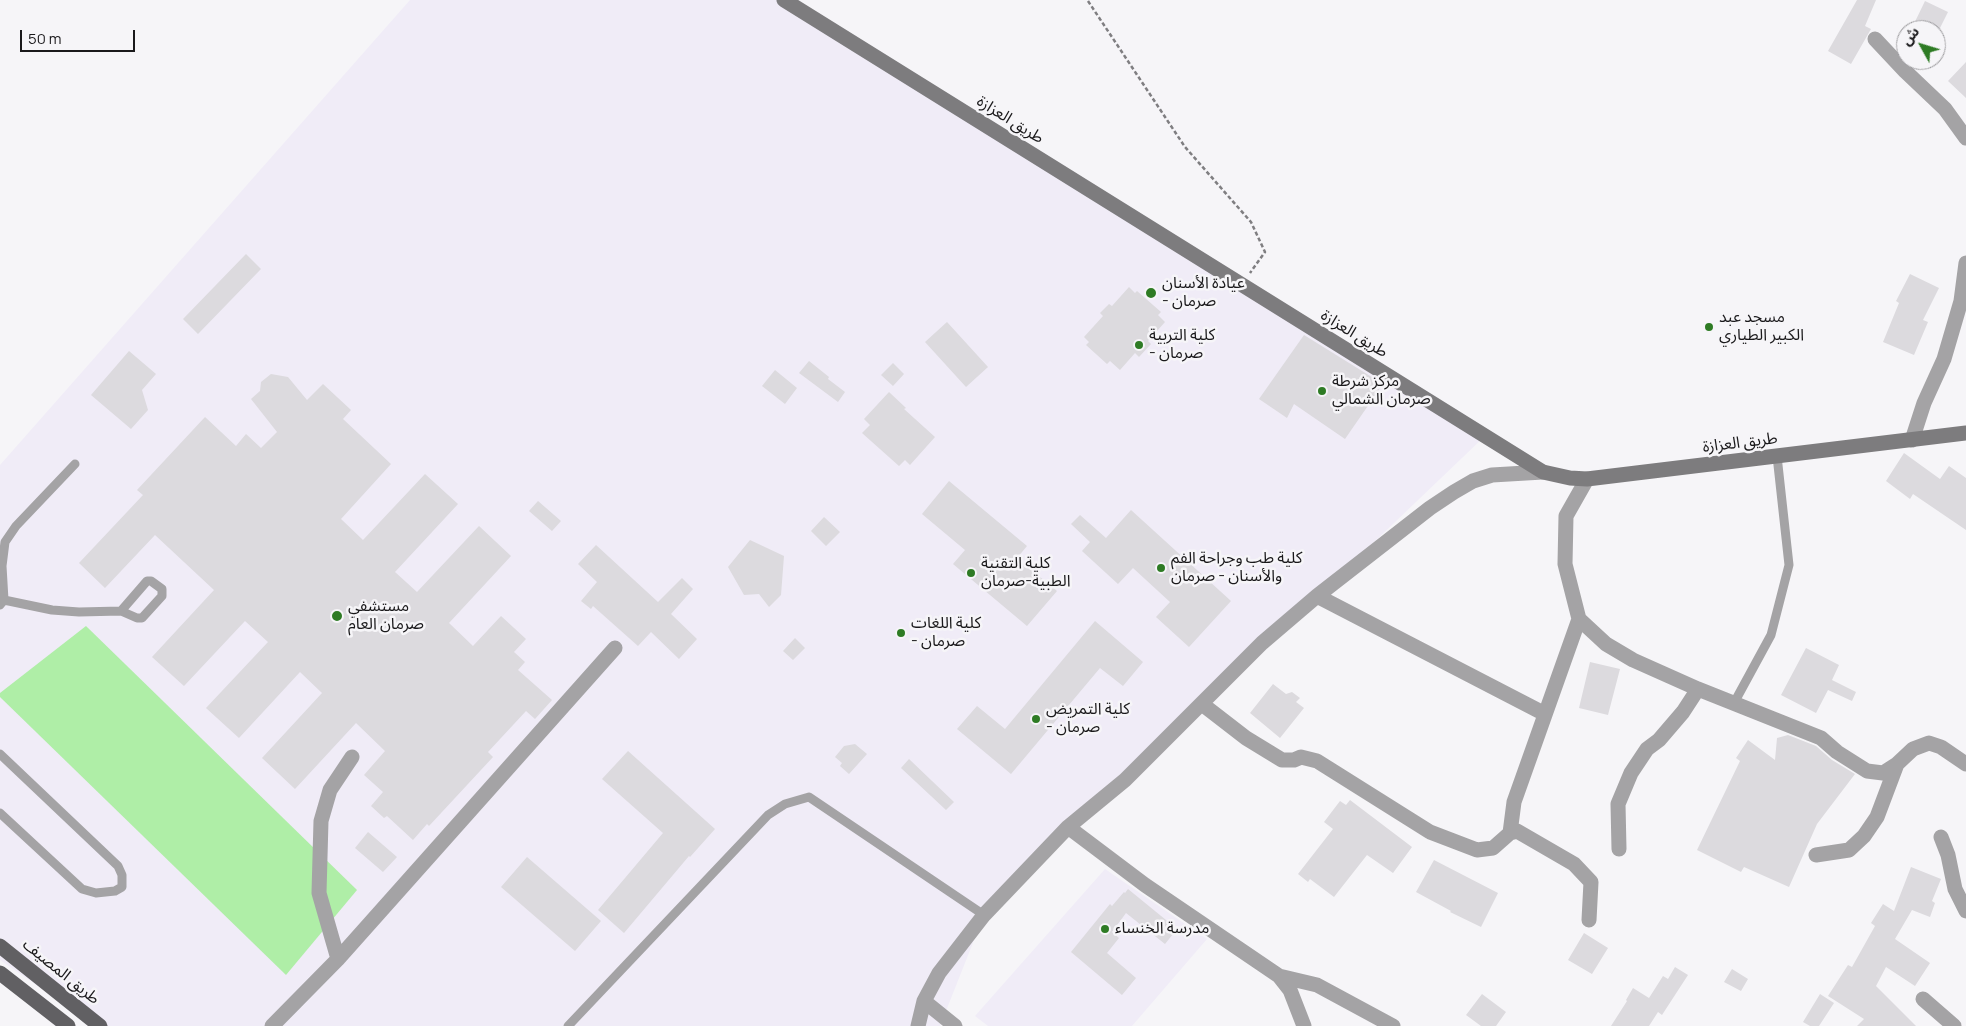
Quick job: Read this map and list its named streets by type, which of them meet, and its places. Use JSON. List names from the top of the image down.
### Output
{
  "streets": {
    "main road": ["طريق المصيف"],
    "street": ["طريق العزازة"]
  },
  "places": [
    "عيادة الأسنان - صرمان",
    "مسجد عبد الكبير الطياري",
    "كلية التربية - صرمان",
    "مركز شرطة صرمان الشمالي",
    "كلية طب وجراحة الفم والأسنان - صرمان",
    "كلية التقنية الطبية-صرمان",
    "مستشفي صرمان العام",
    "كلية اللغات - صرمان",
    "كلية التمريض - صرمان",
    "مدرسة الخنساء"
  ],
  "scale_bar": "50 m",
  "north": "top left"
}
